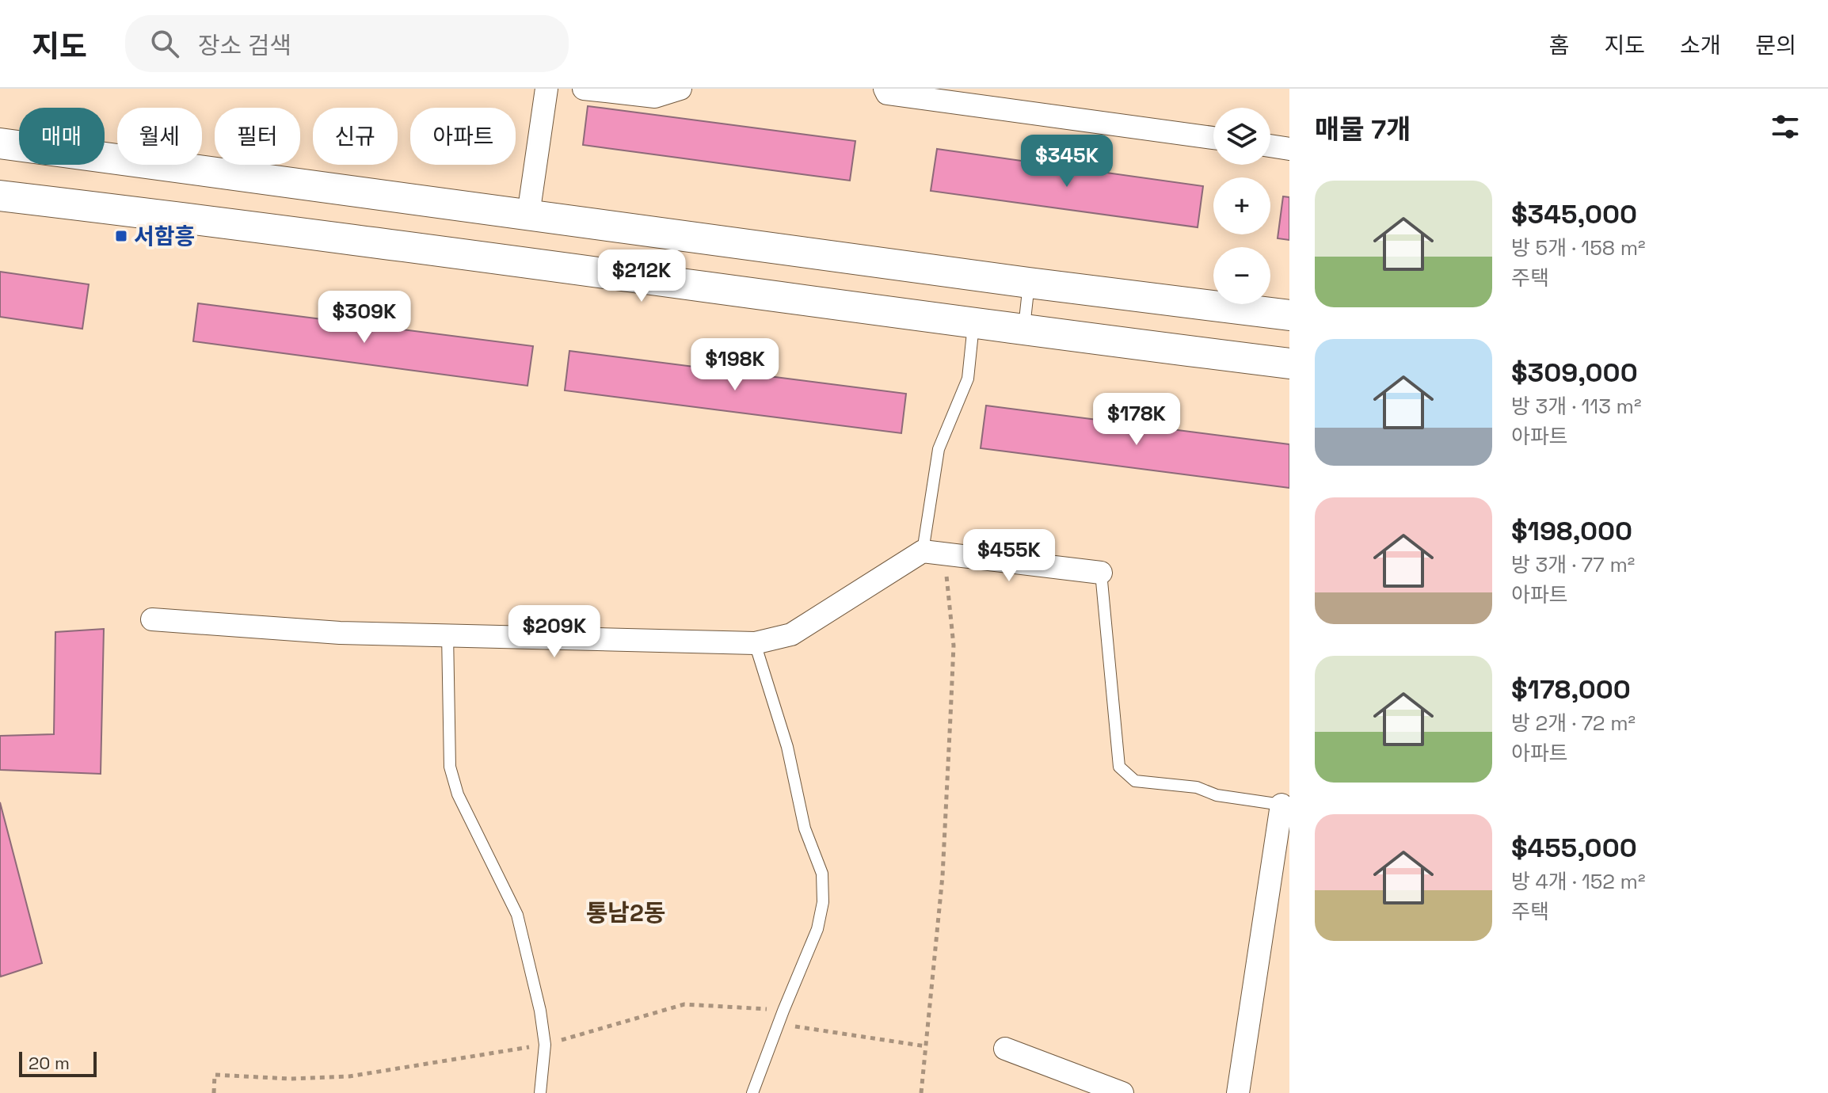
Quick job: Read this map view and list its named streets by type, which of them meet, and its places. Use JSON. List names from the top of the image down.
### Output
{
  "districts": ["통남2동"],
  "places": {
    "transit": ["서함흥"]
  },
  "scale_bar": "20 m",
  "page": {
    "header": "지도",
    "search": "장소 검색",
    "nav": [
      "홈",
      "지도",
      "소개",
      "문의"
    ],
    "heading": "매물 7개",
    "map_buttons": ["+", "−"],
    "chip": [
      "매매",
      "월세",
      "필터",
      "신규",
      "아파트"
    ],
    "price": [
      "$345K",
      "$212K",
      "$309K",
      "$198K",
      "$178K",
      "$455K",
      "$209K"
    ],
    "list": [
      {
        "name": "$345,000",
        "note": "방 5개 · 158 m² · 주택"
      },
      {
        "name": "$309,000",
        "note": "방 3개 · 113 m² · 아파트"
      },
      {
        "name": "$198,000",
        "note": "방 3개 · 77 m² · 아파트"
      },
      {
        "name": "$178,000",
        "note": "방 2개 · 72 m² · 아파트"
      },
      {
        "name": "$455,000",
        "note": "방 4개 · 152 m² · 주택"
      }
    ],
    "scale": "20 m"
  }
}
